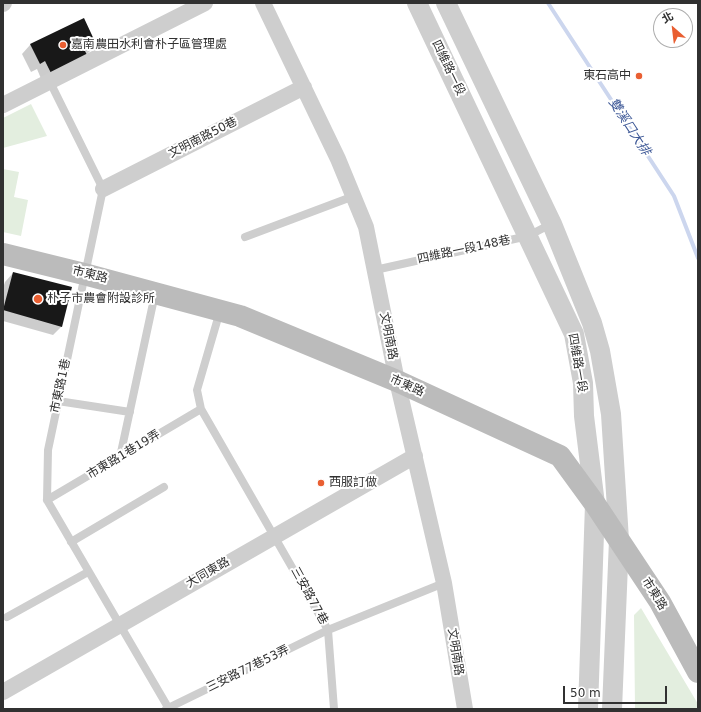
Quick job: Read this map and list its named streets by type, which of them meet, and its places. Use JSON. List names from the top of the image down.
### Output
{
  "streets": {
    "main road": ["市東路"],
    "street": [
      "四維路一段",
      "文明南路50巷",
      "文明南路",
      "大同東路"
    ],
    "lane": [
      "四維路一段148巷",
      "市東路1巷",
      "市東路1巷19弄",
      "三安路77巷",
      "三安路77巷53弄"
    ]
  },
  "crossings": [
    ["四維路一段", "四維路一段148巷"],
    ["四維路一段", "市東路"],
    ["文明南路50巷", "文明南路"],
    ["文明南路50巷", "市東路1巷"],
    ["四維路一段148巷", "文明南路"],
    ["市東路", "文明南路"],
    ["市東路", "市東路1巷"],
    ["市東路", "三安路77巷"],
    ["文明南路", "大同東路"],
    ["文明南路", "三安路77巷53弄"],
    ["市東路1巷", "市東路1巷19弄"],
    ["市東路1巷19弄", "三安路77巷"],
    ["大同東路", "三安路77巷"],
    ["三安路77巷", "三安路77巷53弄"]
  ],
  "water": ["雙溪口大排"],
  "places": [
    "嘉南農田水利會朴子區管理處",
    "東石高中",
    "朴子市農會附設診所",
    "西服訂做"
  ],
  "scale_bar": "50 m",
  "north": "top left"
}
